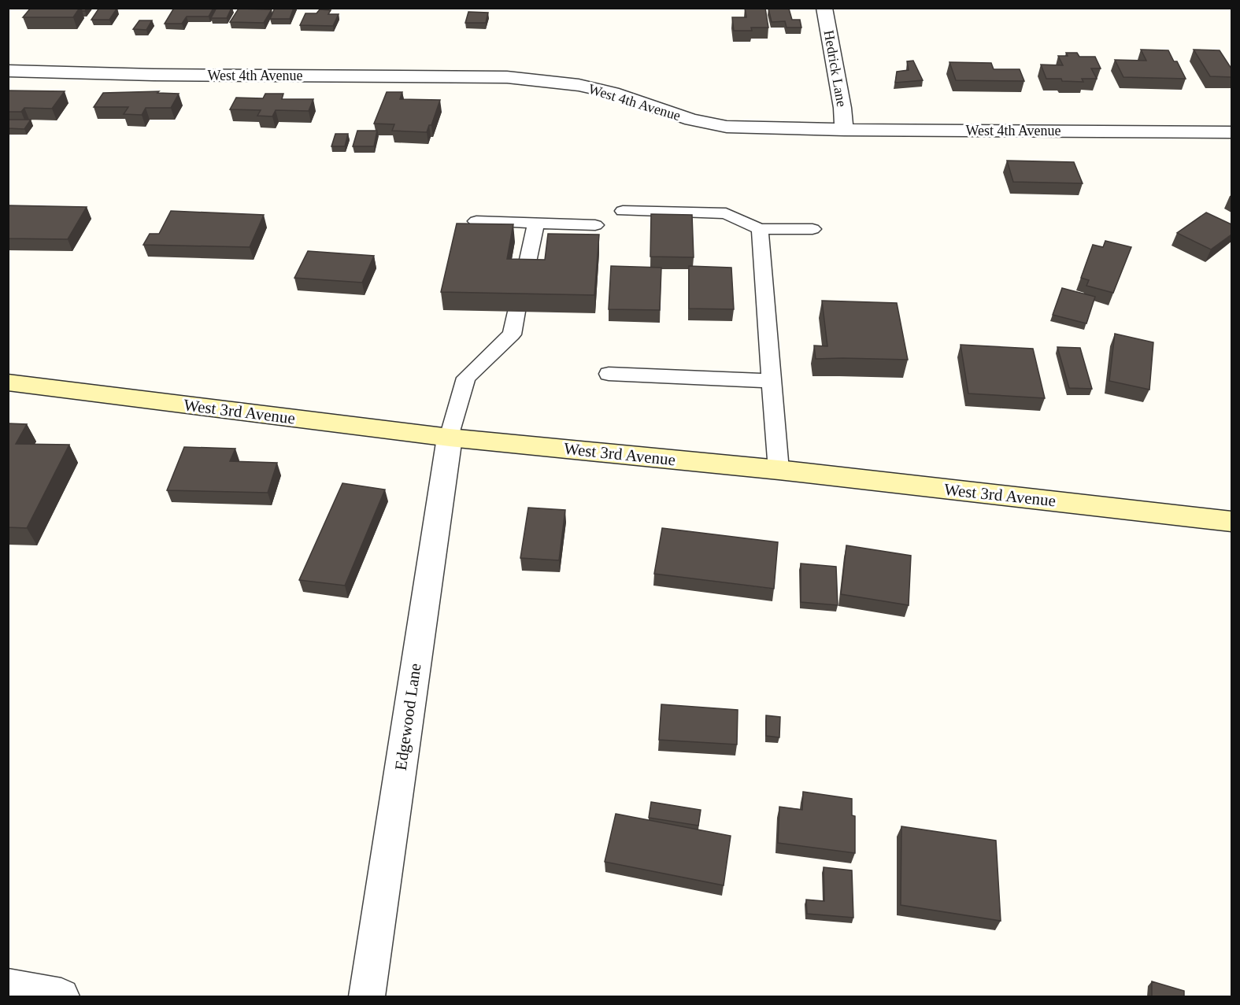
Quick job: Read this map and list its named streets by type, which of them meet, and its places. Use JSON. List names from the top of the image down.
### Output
{
  "streets": {
    "street": [
      "Hedrick Lane",
      "West 4th Avenue",
      "West 3rd Avenue",
      "Edgewood Lane"
    ]
  },
  "crossings": [
    ["Hedrick Lane", "West 4th Avenue"],
    ["West 3rd Avenue", "Edgewood Lane"]
  ]
}
